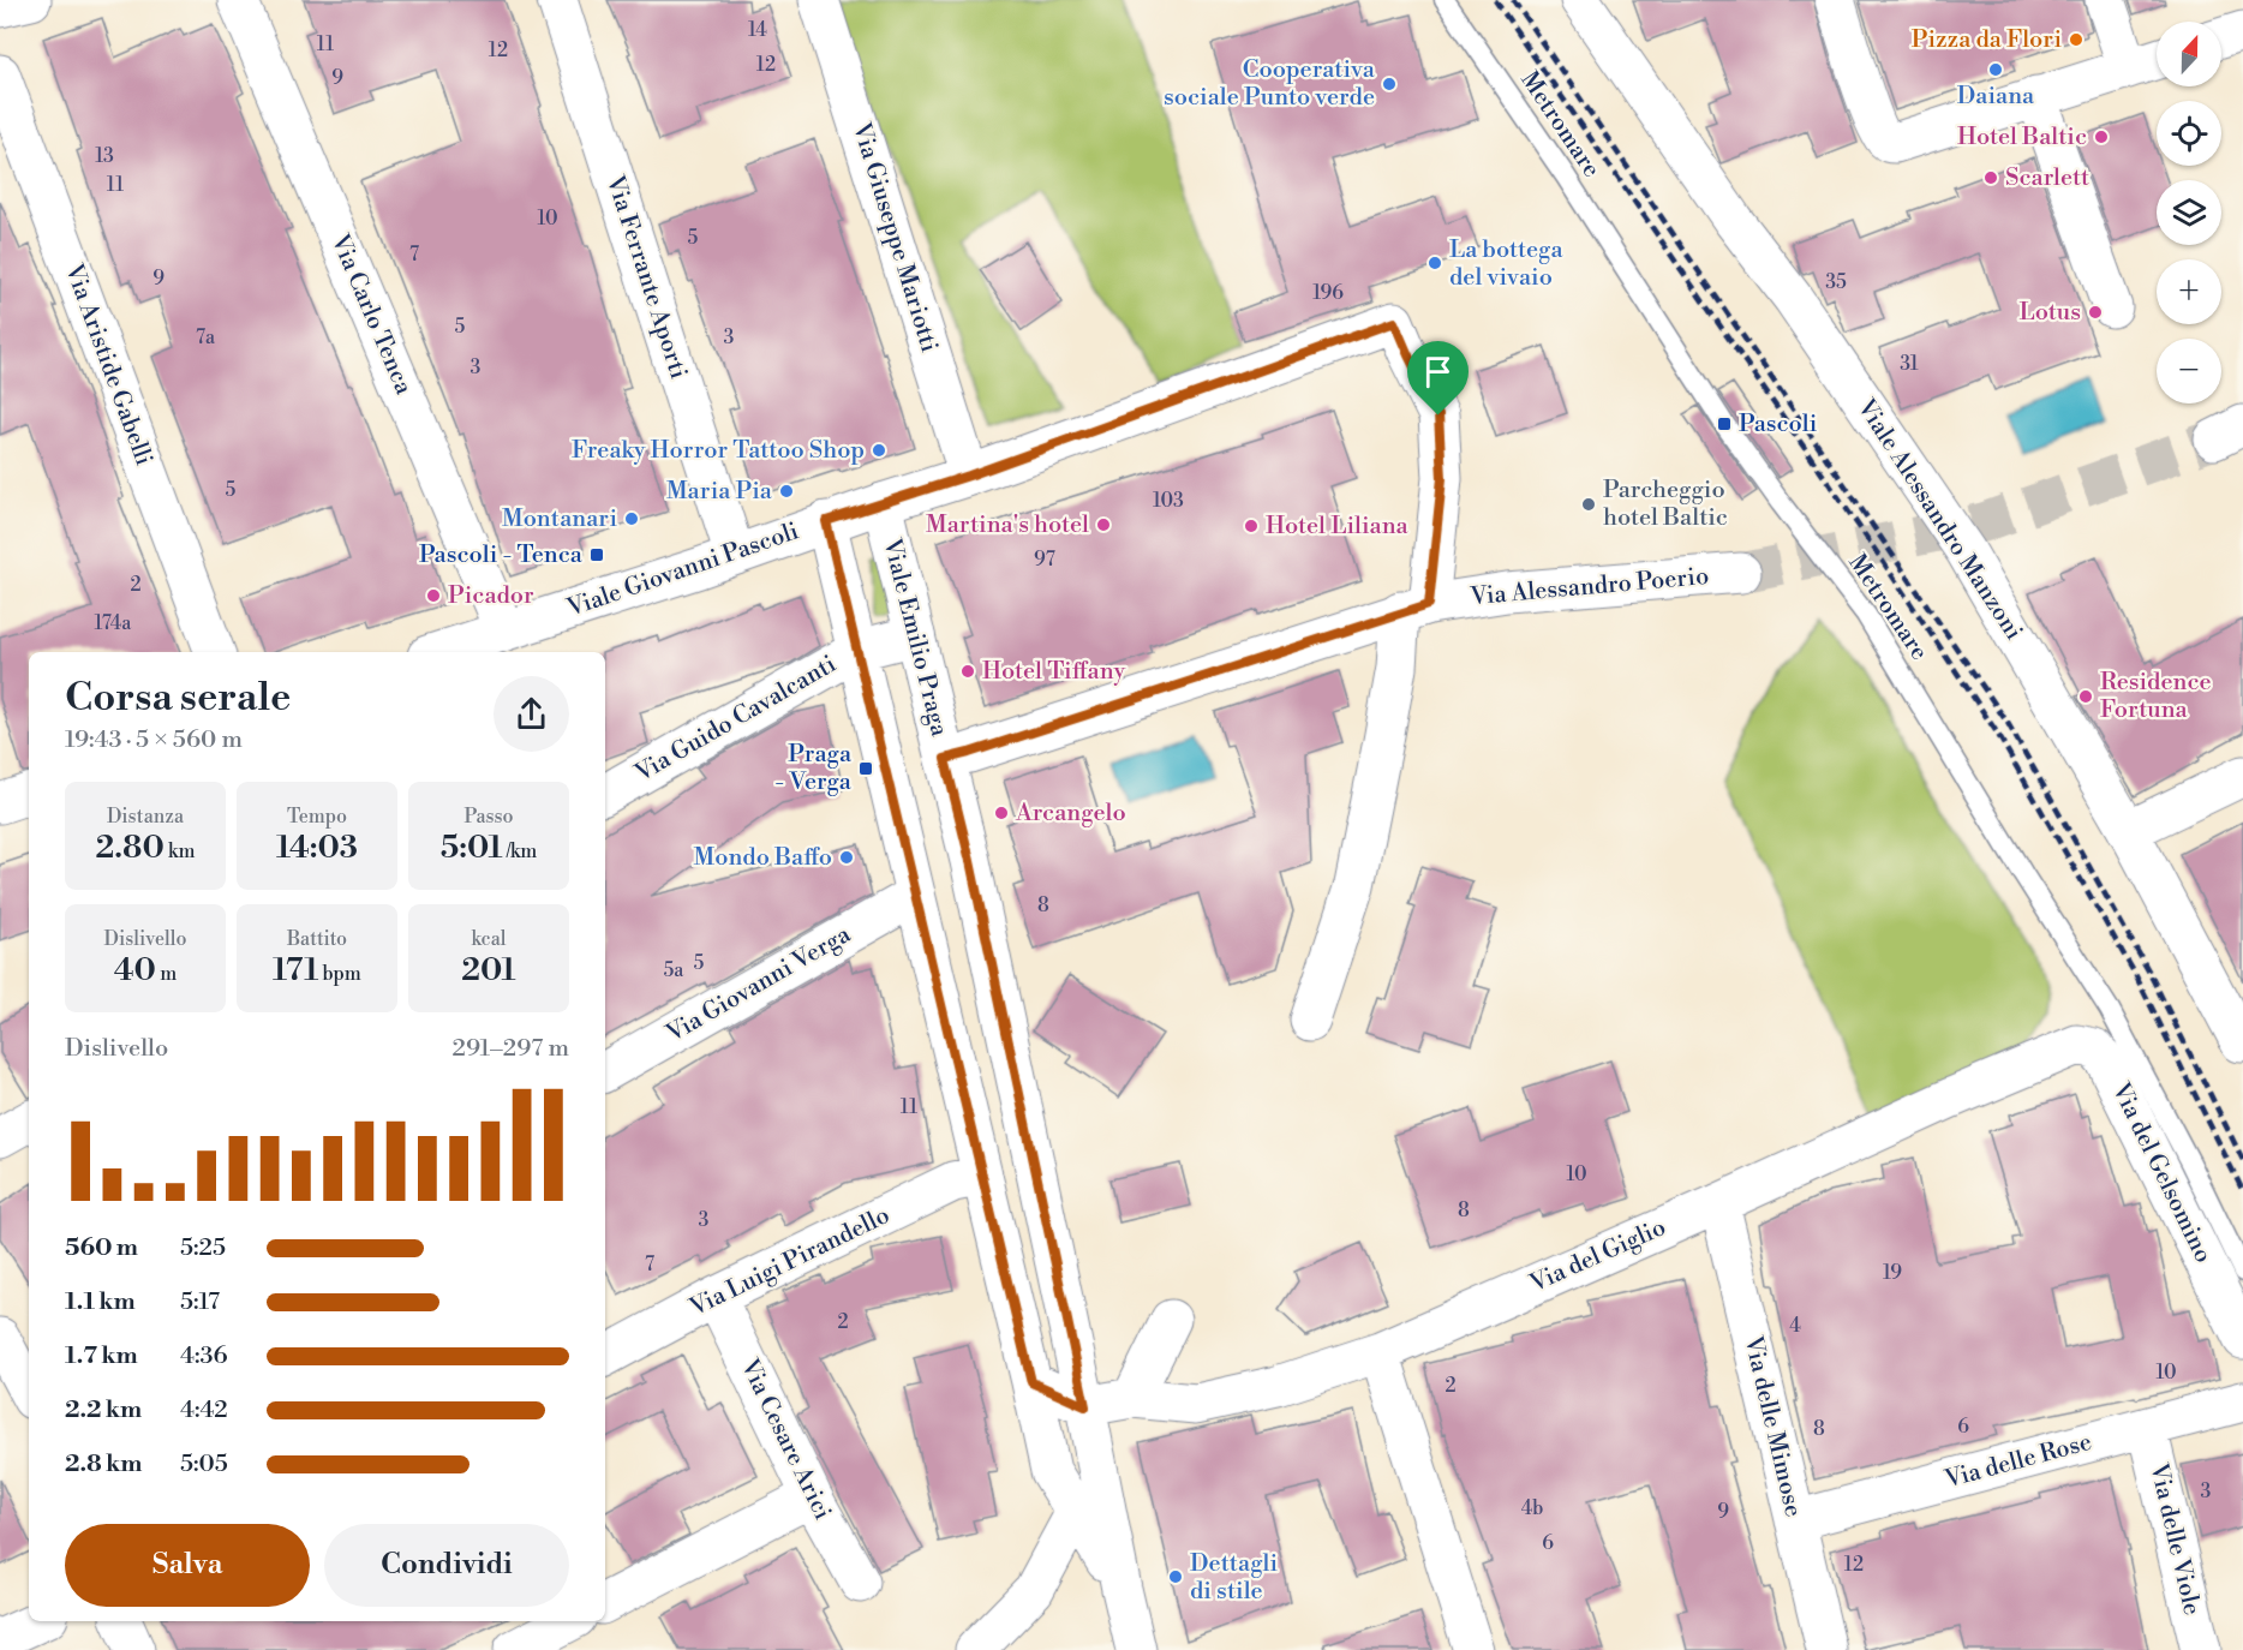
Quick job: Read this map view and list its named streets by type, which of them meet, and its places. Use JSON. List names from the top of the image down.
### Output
{
  "streets": {
    "street": [
      "Via Giuseppe Mariotti",
      "Via Ferrante Aporti",
      "Via Carlo Tenca",
      "Via Aristide Gabelli",
      "Viale Alessandro Manzoni",
      "Viale Giovanni Pascoli",
      "Via Alessandro Poerio",
      "Viale Emilio Praga",
      "Via Guido Cavalcanti",
      "Via Giovanni Verga",
      "Via del Gelsomino",
      "Via del Giglio",
      "Via Luigi Pirandello",
      "Via delle Mimose",
      "Via Cesare Arici",
      "Via delle Rose",
      "Via delle Viole"
    ],
    "lane": ["Metromare"]
  },
  "crossings": [
    ["Via Giuseppe Mariotti", "Viale Giovanni Pascoli"],
    ["Via Ferrante Aporti", "Viale Giovanni Pascoli"],
    ["Via Carlo Tenca", "Viale Giovanni Pascoli"],
    ["Viale Giovanni Pascoli", "Via Alessandro Poerio"],
    ["Viale Giovanni Pascoli", "Viale Emilio Praga"],
    ["Via Alessandro Poerio", "Viale Emilio Praga"],
    ["Viale Emilio Praga", "Via Guido Cavalcanti"],
    ["Viale Emilio Praga", "Via Giovanni Verga"],
    ["Viale Emilio Praga", "Via del Giglio"],
    ["Viale Emilio Praga", "Via Luigi Pirandello"],
    ["Via del Gelsomino", "Via del Giglio"],
    ["Via del Giglio", "Via delle Mimose"],
    ["Via Luigi Pirandello", "Via Cesare Arici"],
    ["Via delle Mimose", "Via delle Rose"],
    ["Via delle Rose", "Via delle Viole"]
  ],
  "places": {
    "other": [
      "Pizza da Flori",
      "Daiana",
      "Cooperativa sociale Punto verde",
      "Hotel Baltic",
      "Scarlett",
      "La bottega del vivaio",
      "Lotus",
      "Freaky Horror Tattoo Shop",
      "Maria Pia",
      "Parcheggio hotel Baltic",
      "Montanari",
      "Martina's hotel",
      "Hotel Liliana",
      "Picador",
      "Hotel Tiffany",
      "Residence Fortuna",
      "Arcangelo",
      "Mondo Baffo",
      "Dettagli di stile"
    ],
    "transit": ["Pascoli", "Pascoli - Tenca", "Praga - Verga"]
  },
  "house_numbers": [
    "14",
    "11",
    "12",
    "12",
    "9",
    "13",
    "11",
    "10",
    "5",
    "7",
    "9",
    "35",
    "196",
    "5",
    "7a",
    "3",
    "31",
    "3",
    "5",
    "103",
    "97",
    "2",
    "174a",
    "8",
    "5",
    "5a",
    "11",
    "10",
    "8",
    "3",
    "7",
    "19",
    "2",
    "4",
    "10",
    "2",
    "6",
    "8",
    "3",
    "4b",
    "9",
    "6",
    "12"
  ],
  "north": "top",
  "page": {
    "map_buttons": ["+", "−"],
    "heading": ["Corsa serale", "19:43 · 5 × 560 m"],
    "stats": [
      ["Distanza", "2.80 km"],
      ["Tempo", "14:03"],
      ["Passo", "5:01 /km"],
      ["Dislivello", "40 m"],
      ["Battito", "171 bpm"],
      ["kcal", "201"]
    ],
    "chart": ["Dislivello", "291–297 m"],
    "list": [
      {
        "name": "560 m",
        "note": "5:25"
      },
      {
        "name": "1.1 km",
        "note": "5:17"
      },
      {
        "name": "1.7 km",
        "note": "4:36"
      },
      {
        "name": "2.2 km",
        "note": "4:42"
      },
      {
        "name": "2.8 km",
        "note": "5:05"
      }
    ],
    "buttons": ["Salva", "Condividi"]
  }
}
